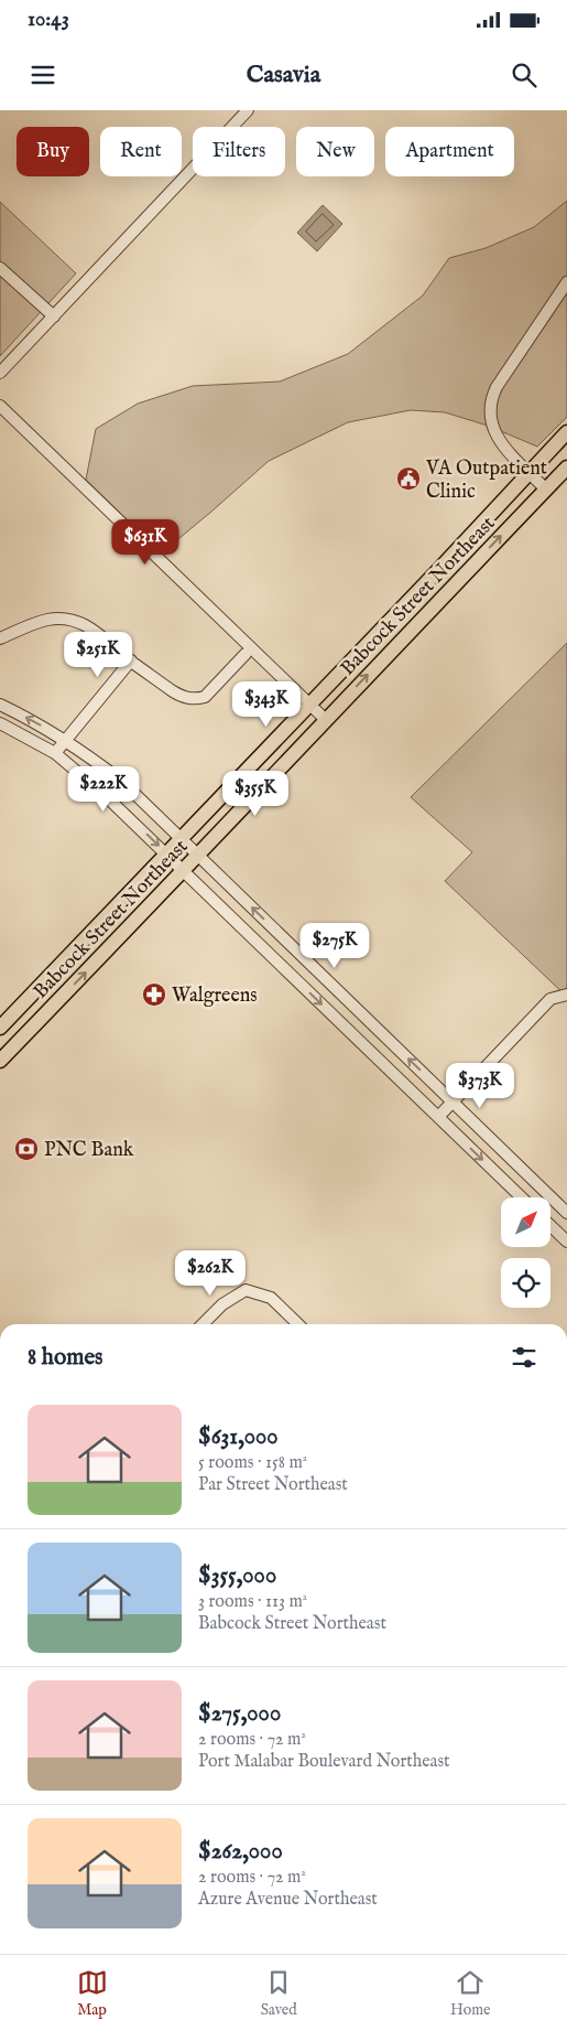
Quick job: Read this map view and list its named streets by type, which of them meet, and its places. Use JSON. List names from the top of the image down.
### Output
{
  "streets": {
    "main road": ["Babcock Street Northeast"]
  },
  "places": {
    "public building": ["VA Outpatient Clinic"],
    "pharmacy": ["Walgreens"],
    "bank": ["PNC Bank"]
  },
  "north": "top right",
  "page": {
    "status": "10:43",
    "header": "Casavia",
    "chip": [
      "Buy",
      "Rent",
      "Filters",
      "New",
      "Apartment"
    ],
    "price": [
      "$631K",
      "$251K",
      "$343K",
      "$222K",
      "$355K",
      "$275K",
      "$373K",
      "$262K"
    ],
    "heading": "8 homes",
    "list": [
      {
        "name": "$631,000",
        "note": "5 rooms · 158 m² · Par Street Northeast"
      },
      {
        "name": "$355,000",
        "note": "3 rooms · 113 m² · Babcock Street Northeast"
      },
      {
        "name": "$275,000",
        "note": "2 rooms · 72 m² · Port Malabar Boulevard Northeast"
      },
      {
        "name": "$262,000",
        "note": "2 rooms · 72 m² · Azure Avenue Northeast"
      }
    ],
    "tabs": ["Map", "Saved", "Home"]
  }
}
